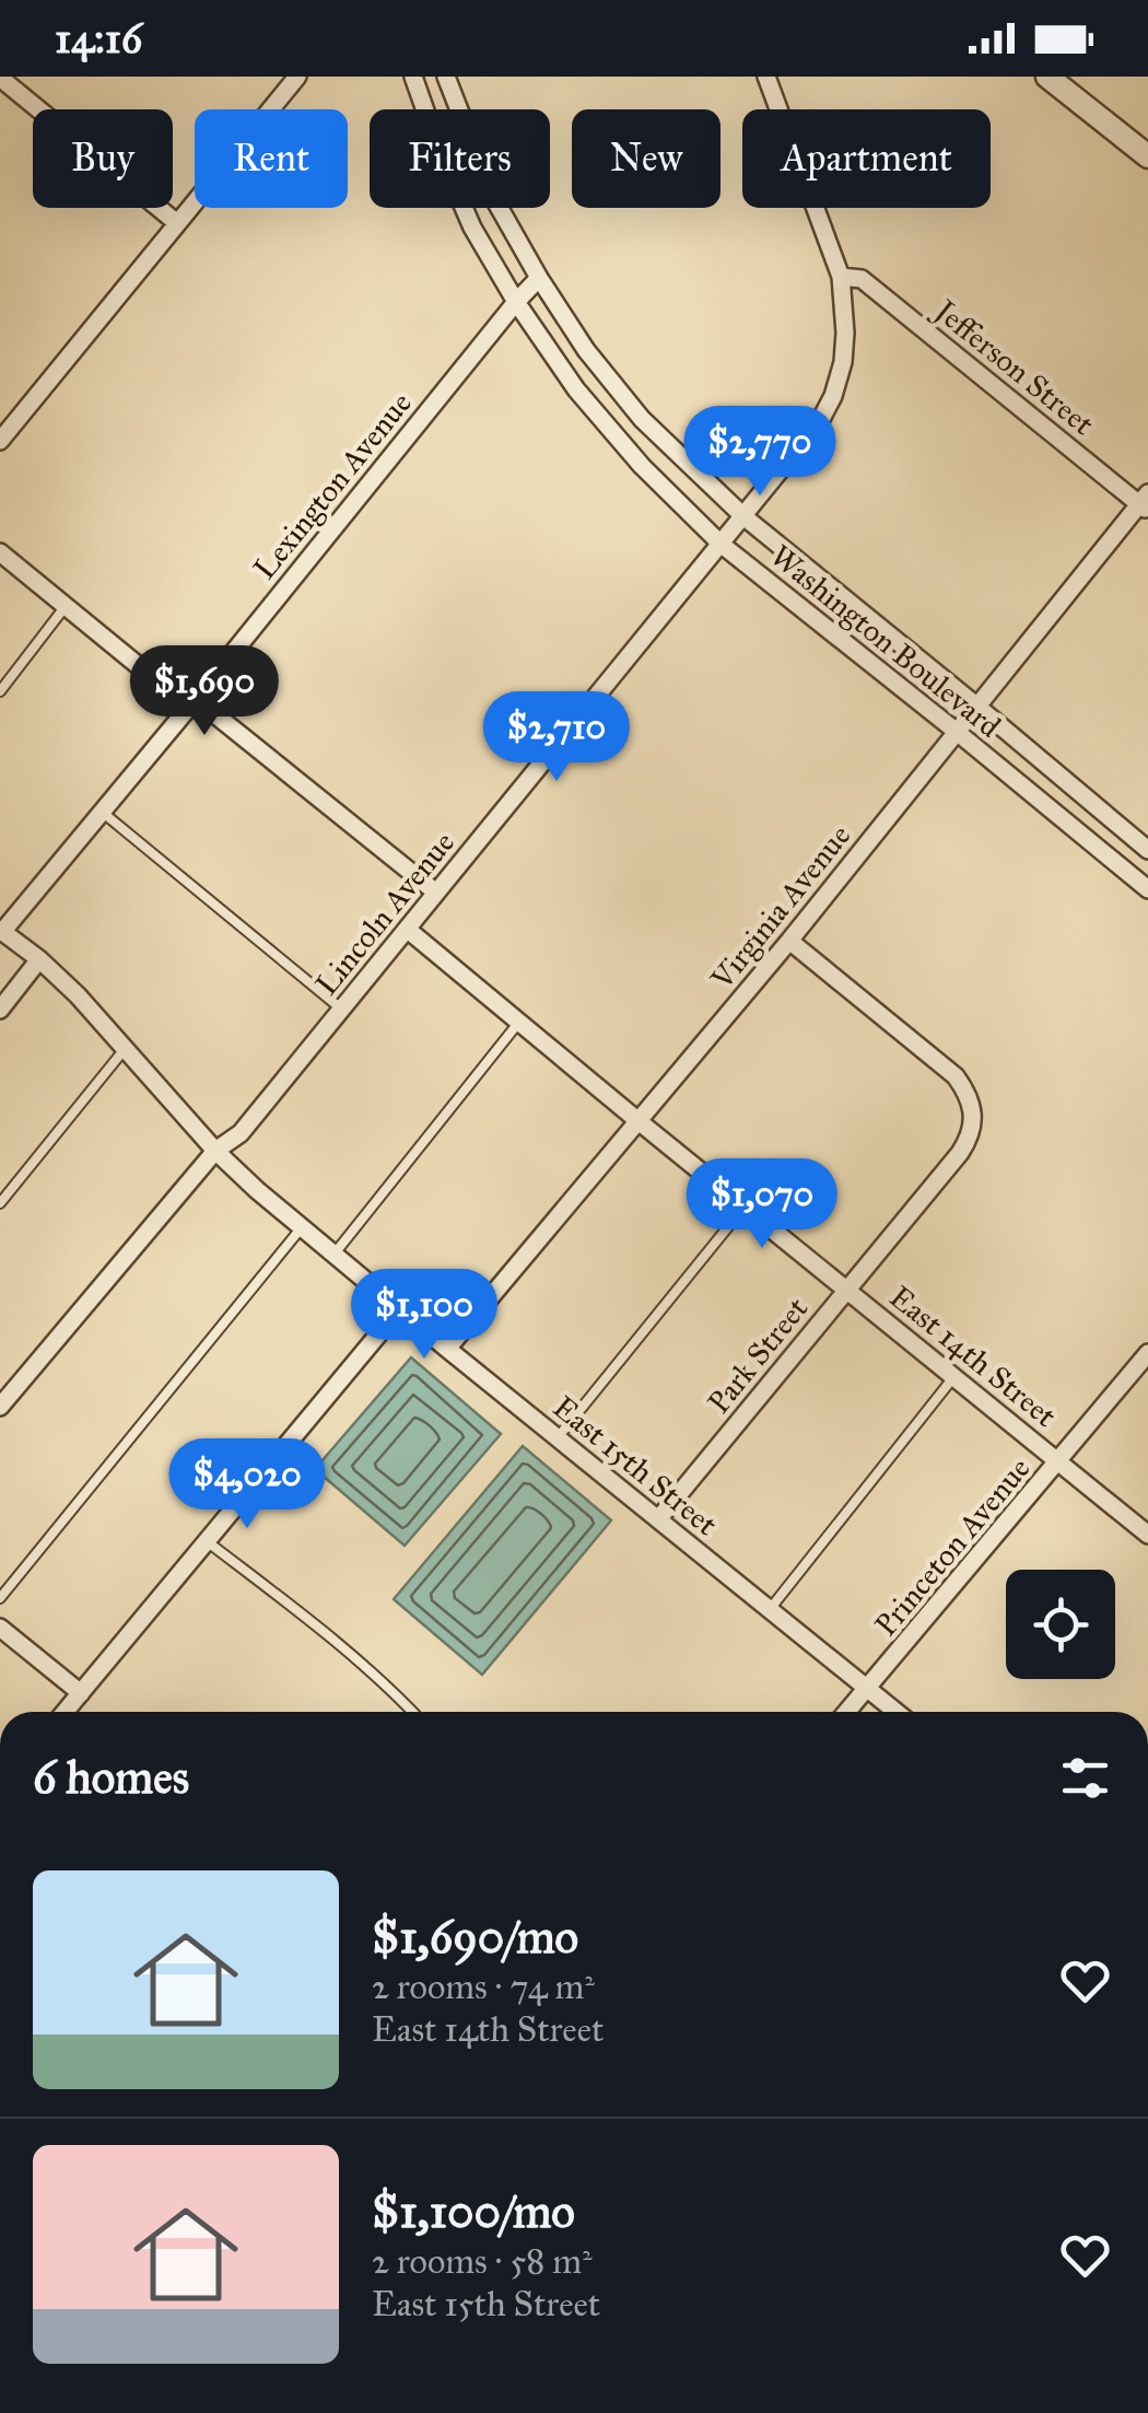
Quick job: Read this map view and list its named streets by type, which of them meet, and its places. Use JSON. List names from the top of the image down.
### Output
{
  "streets": {
    "street": [
      "Jefferson Street",
      "Lexington Avenue",
      "Washington Boulevard",
      "Virginia Avenue",
      "Lincoln Avenue",
      "Park Street",
      "East 14th Street",
      "East 15th Street",
      "Princeton Avenue"
    ]
  },
  "crossings": [
    ["Jefferson Street", "Virginia Avenue"],
    ["Jefferson Street", "Lincoln Avenue"],
    ["Lexington Avenue", "Washington Boulevard"],
    ["Lexington Avenue", "East 15th Street"],
    ["Washington Boulevard", "Virginia Avenue"],
    ["Washington Boulevard", "Lincoln Avenue"],
    ["Virginia Avenue", "Park Street"],
    ["Virginia Avenue", "East 14th Street"],
    ["Virginia Avenue", "East 15th Street"],
    ["Lincoln Avenue", "East 14th Street"],
    ["Lincoln Avenue", "East 15th Street"],
    ["Park Street", "East 14th Street"],
    ["Park Street", "East 15th Street"],
    ["East 14th Street", "Princeton Avenue"],
    ["East 15th Street", "Princeton Avenue"]
  ],
  "page": {
    "status": "14:16",
    "chip": [
      "Buy",
      "Rent",
      "Filters",
      "New",
      "Apartment"
    ],
    "price": [
      "$2,770",
      "$1,690",
      "$2,710",
      "$1,070",
      "$1,100",
      "$4,020"
    ],
    "heading": "6 homes",
    "list": [
      {
        "name": "$1,690/mo",
        "note": "2 rooms · 74 m² · East 14th Street"
      },
      {
        "name": "$1,100/mo",
        "note": "2 rooms · 58 m² · East 15th Street"
      }
    ]
  }
}
